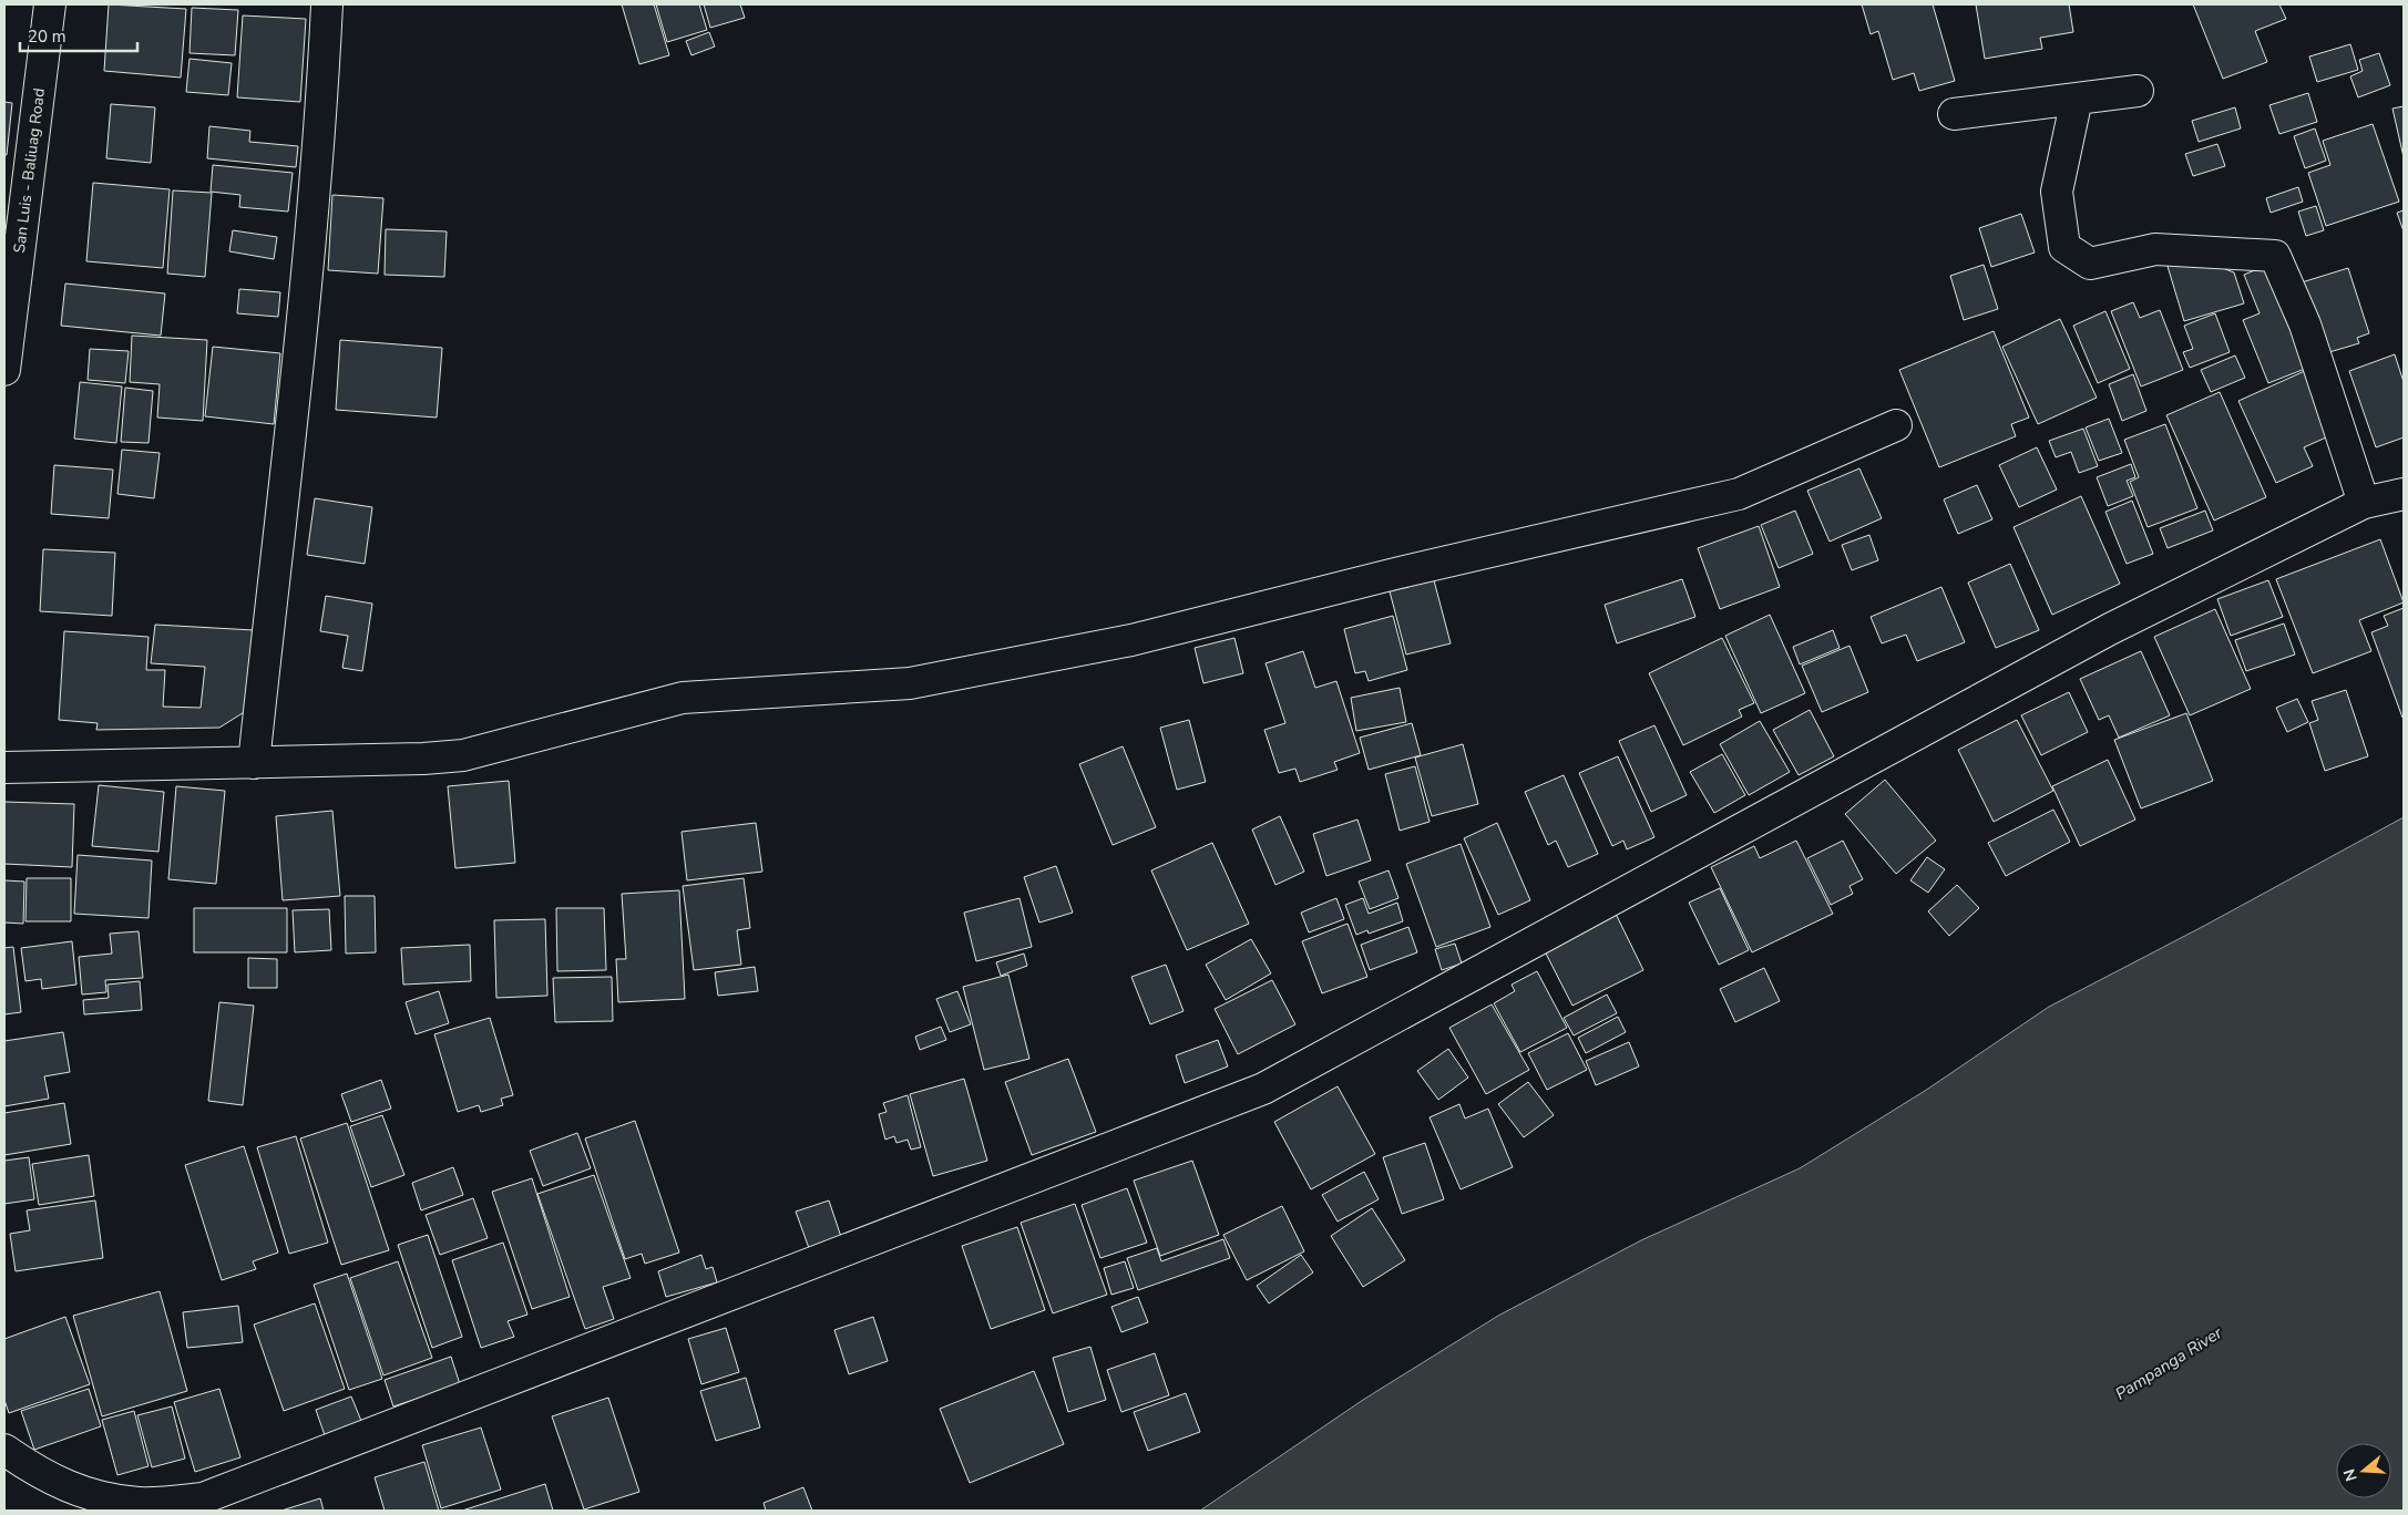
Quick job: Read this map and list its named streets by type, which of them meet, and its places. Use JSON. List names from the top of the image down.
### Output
{
  "streets": {
    "street": ["San Luis - Baliuag Road"]
  },
  "water": ["Pampanga River"],
  "scale_bar": "20 m",
  "north": "left"
}
